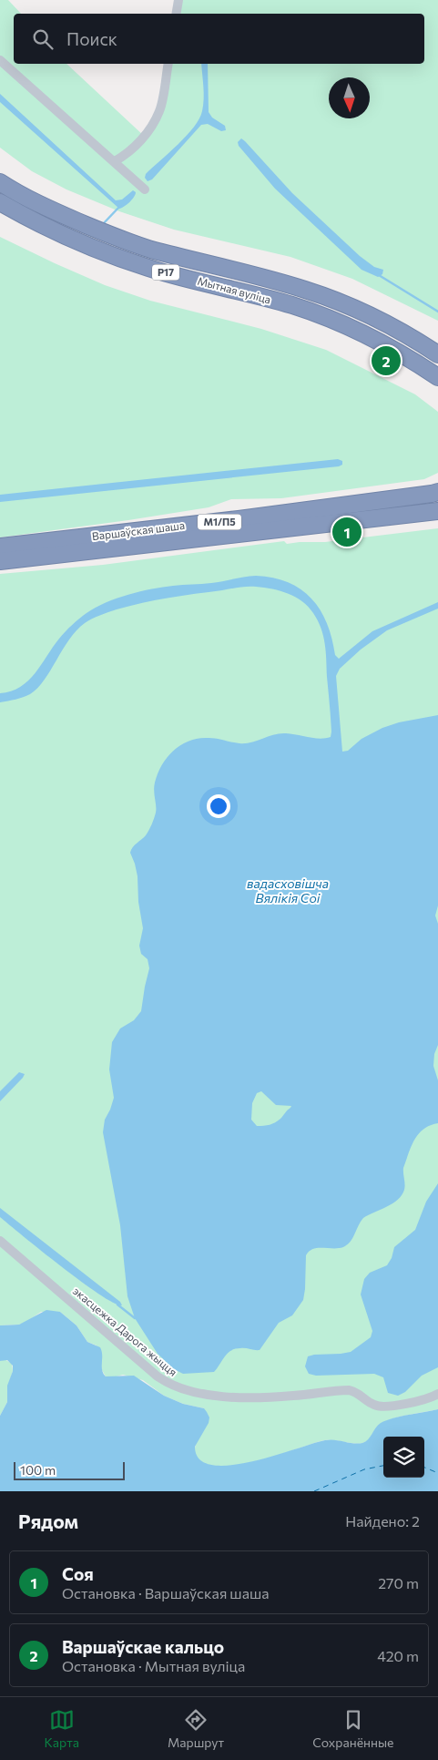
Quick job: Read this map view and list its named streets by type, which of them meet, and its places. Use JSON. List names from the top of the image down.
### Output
{
  "streets": {
    "highway": [
      "Р17",
      "Мытная вуліца",
      "М1/П5",
      "Варшаўская шаша"
    ],
    "street": ["экасцежка Дарога жыцця"]
  },
  "water": ["вадасховішча Вялікія Соі"],
  "scale_bar": "100 m",
  "north": "bottom",
  "page": {
    "search": "Поиск",
    "pins": ["2", "1"],
    "scale": "100 m",
    "heading": ["Рядом", "Найдено: 2"],
    "list": [
      {
        "mark": "1",
        "name": "Соя",
        "note": "Остановка · Варшаўская шаша",
        "value": "270 m"
      },
      {
        "mark": "2",
        "name": "Варшаўскае кальцо",
        "note": "Остановка · Мытная вуліца",
        "value": "420 m"
      }
    ],
    "nav": ["Карта", "Маршрут", "Сохранённые"]
  }
}
